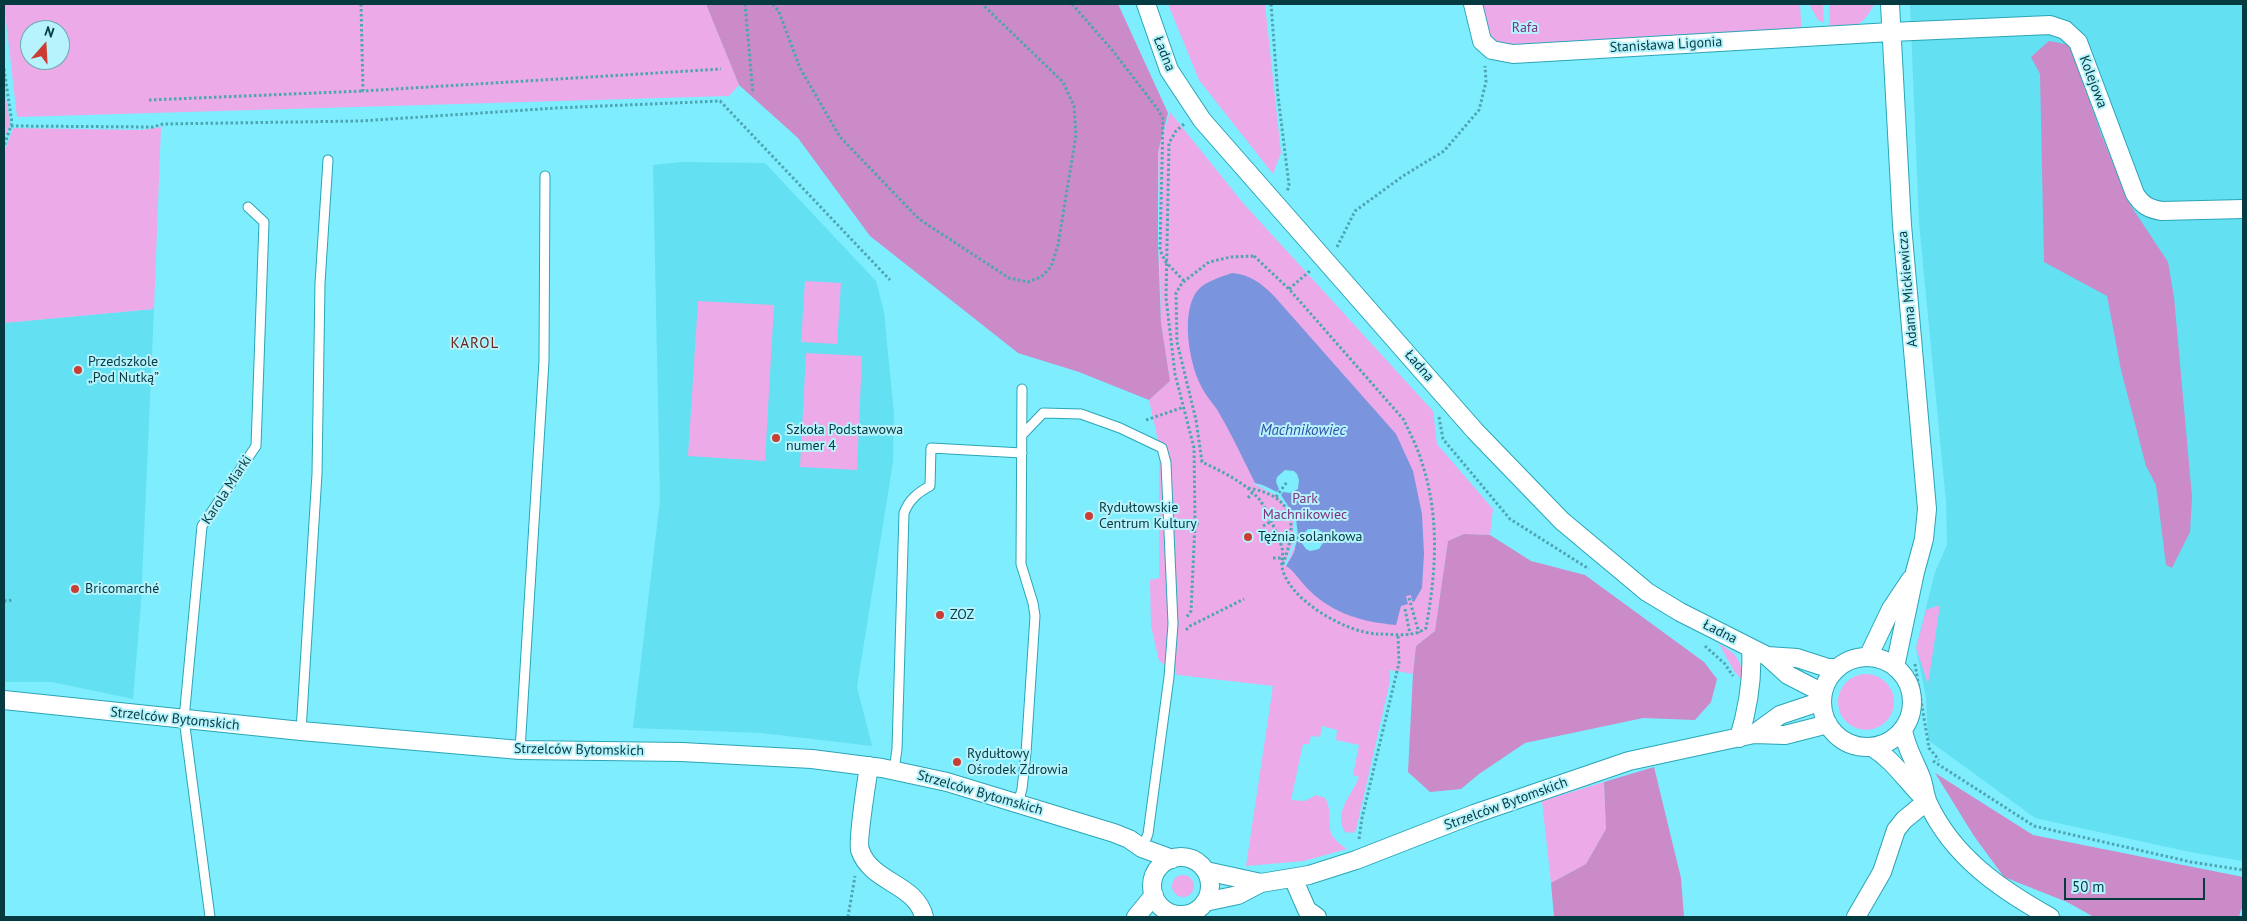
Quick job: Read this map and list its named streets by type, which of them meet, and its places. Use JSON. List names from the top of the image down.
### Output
{
  "streets": {
    "street": [
      "Stanisława Ligonia",
      "Ładna",
      "Kolejowa",
      "Adama Mickiewicza",
      "Strzelców Bytomskich"
    ],
    "lane": ["Karola Miarki"]
  },
  "crossings": [
    ["Stanisława Ligonia", "Kolejowa"],
    ["Stanisława Ligonia", "Adama Mickiewicza"],
    ["Ładna", "Adama Mickiewicza"],
    ["Ładna", "Strzelców Bytomskich"],
    ["Kolejowa", "Adama Mickiewicza"],
    ["Adama Mickiewicza", "Strzelców Bytomskich"],
    ["Karola Miarki", "Strzelców Bytomskich"]
  ],
  "districts": ["KAROL"],
  "water": ["Machnikowiec"],
  "parks": ["Rafa", "Park Machnikowiec"],
  "places": [
    "Przedszkole „Pod Nutką”",
    "Szkoła Podstawowa numer 4",
    "Rydułtowskie Centrum Kultury",
    "Tężnia solankowa",
    "Bricomarché",
    "ZOZ",
    "Rydułtowy Ośrodek Zdrowia"
  ],
  "scale_bar": "50 m",
  "north": "top"
}
